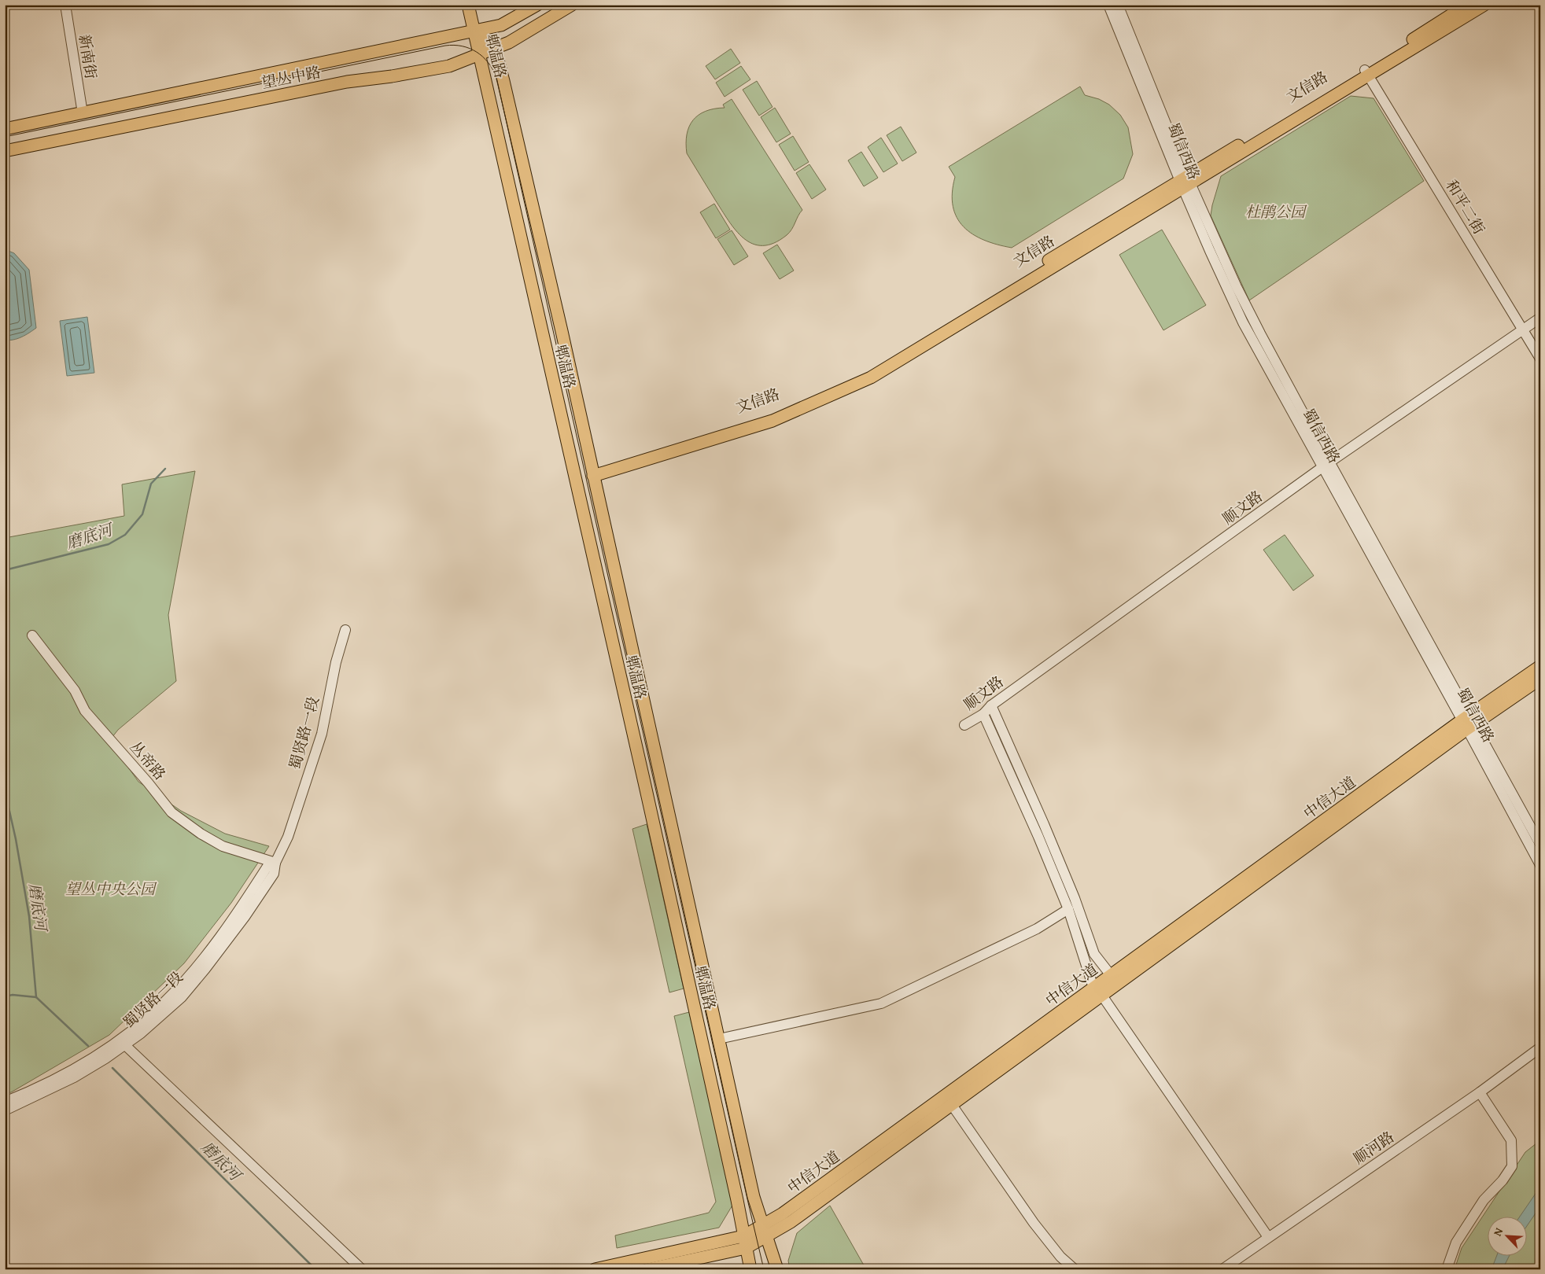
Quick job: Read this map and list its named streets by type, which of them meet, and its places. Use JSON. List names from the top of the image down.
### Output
{
  "streets": {
    "main road": [
      "郫温路",
      "望丛中路",
      "文信路",
      "中信大道"
    ],
    "street": [
      "新南街",
      "蜀信西路",
      "和平二街",
      "顺文路",
      "蜀贤路一段",
      "丛帝路",
      "顺河路"
    ]
  },
  "crossings": [
    ["郫温路", "望丛中路"],
    ["郫温路", "文信路"],
    ["郫温路", "中信大道"],
    ["新南街", "望丛中路"],
    ["文信路", "蜀信西路"],
    ["文信路", "和平二街"],
    ["蜀信西路", "顺文路"],
    ["蜀信西路", "中信大道"],
    ["和平二街", "顺文路"],
    ["蜀贤路一段", "丛帝路"]
  ],
  "water": ["磨底河"],
  "parks": ["杜鹃公园", "望丛中央公园"],
  "north": "top left"
}
